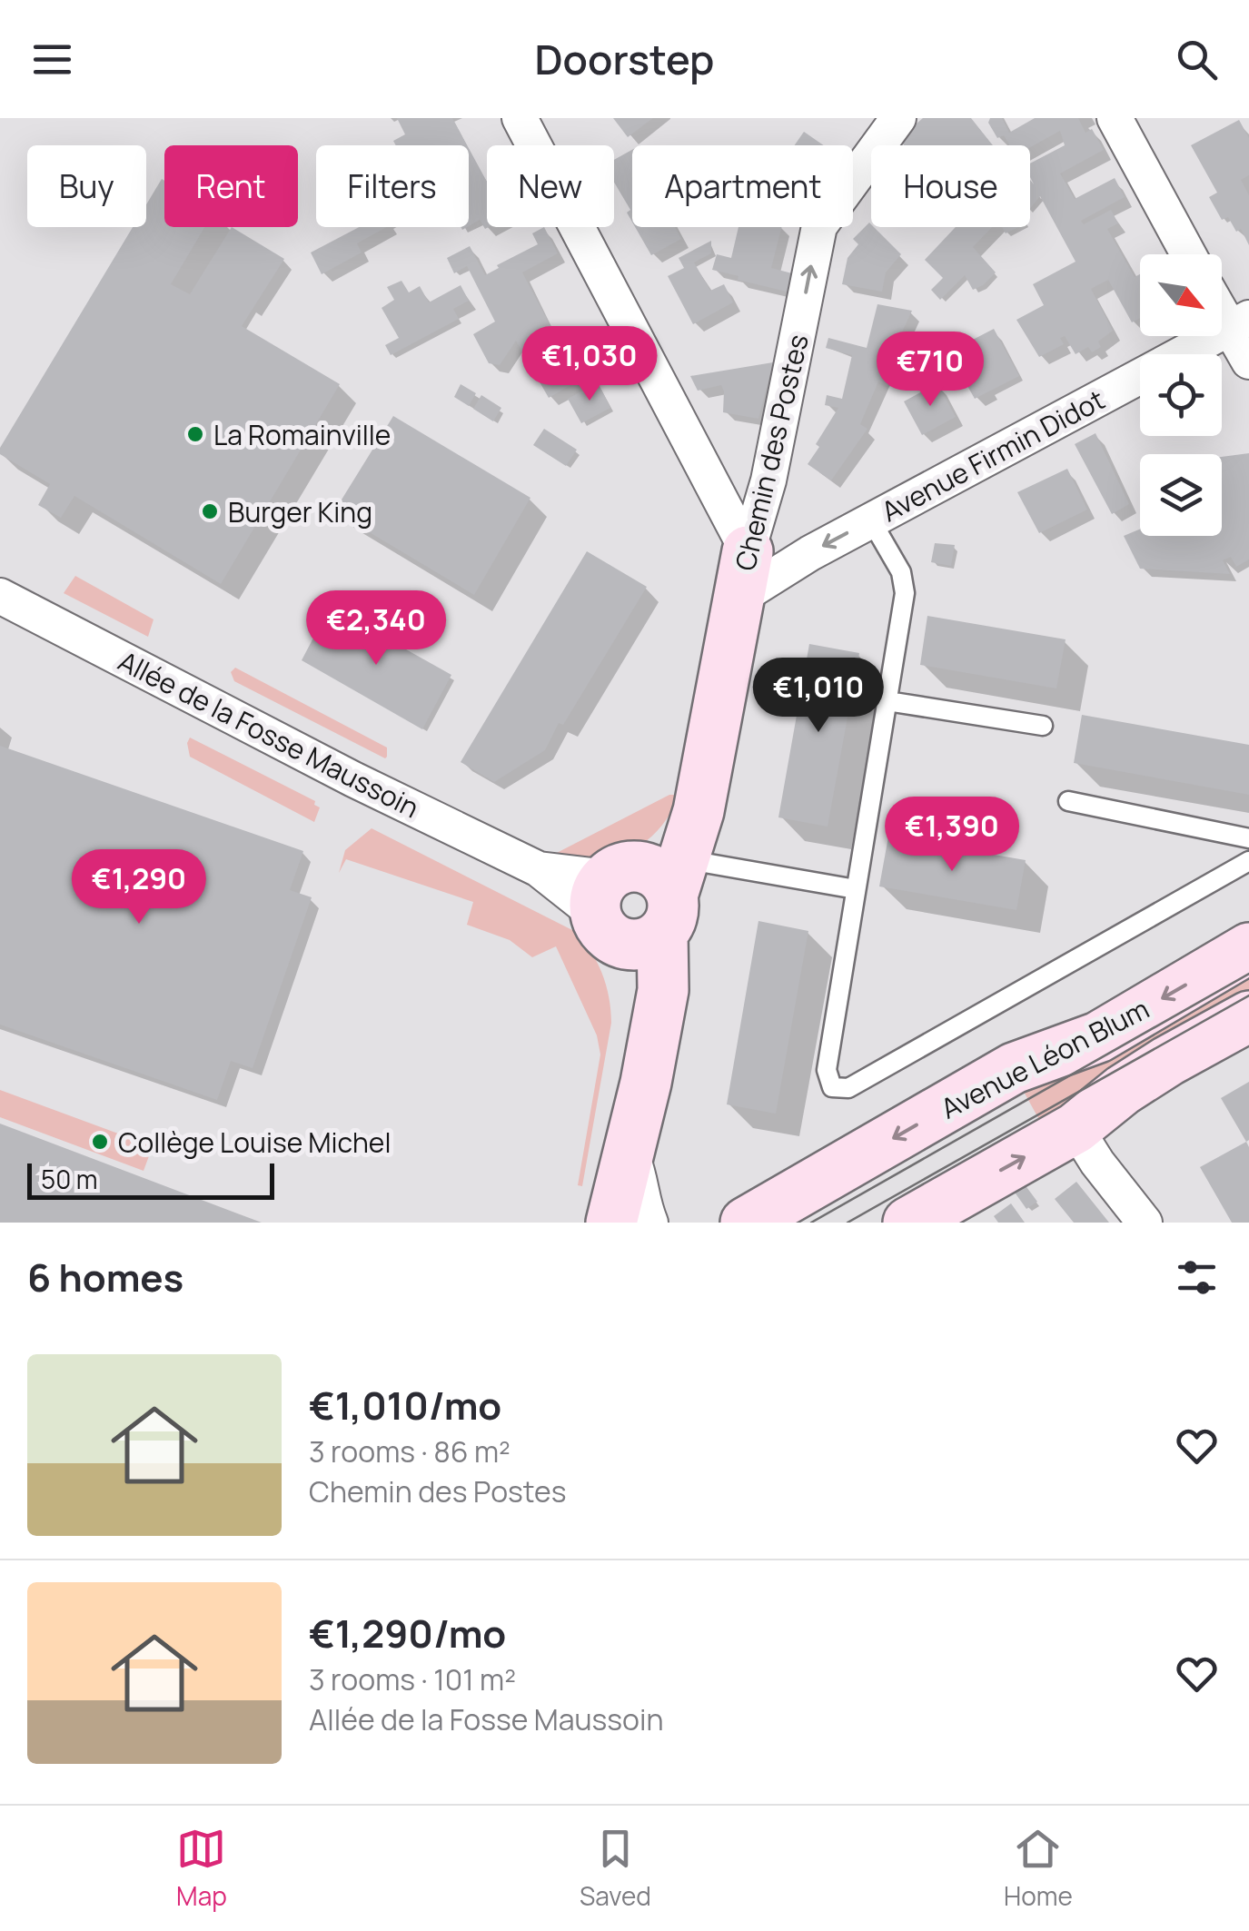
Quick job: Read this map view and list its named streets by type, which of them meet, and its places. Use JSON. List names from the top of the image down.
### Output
{
  "streets": {
    "main road": ["Chemin des Postes", "Avenue Léon Blum"],
    "street": ["Avenue Firmin Didot", "Allée de la Fosse Maussoin"]
  },
  "crossings": [
    ["Chemin des Postes", "Avenue Firmin Didot"],
    ["Chemin des Postes", "Allée de la Fosse Maussoin"]
  ],
  "one_way": ["Chemin des Postes"],
  "places": ["La Romainville", "Burger King", "Collège Louise Michel"],
  "scale_bar": "50 m",
  "north": "bottom right",
  "page": {
    "header": "Doorstep",
    "chip": [
      "Buy",
      "Rent",
      "Filters",
      "New",
      "Apartment",
      "House"
    ],
    "price": [
      "€1,030",
      "€710",
      "€2,340",
      "€1,010",
      "€1,390",
      "€1,290"
    ],
    "scale": "50 m",
    "heading": "6 homes",
    "list": [
      {
        "name": "€1,010/mo",
        "note": "3 rooms · 86 m² · Chemin des Postes"
      },
      {
        "name": "€1,290/mo",
        "note": "3 rooms · 101 m² · Allée de la Fosse Maussoin"
      }
    ],
    "tabs": ["Map", "Saved", "Home"]
  }
}
